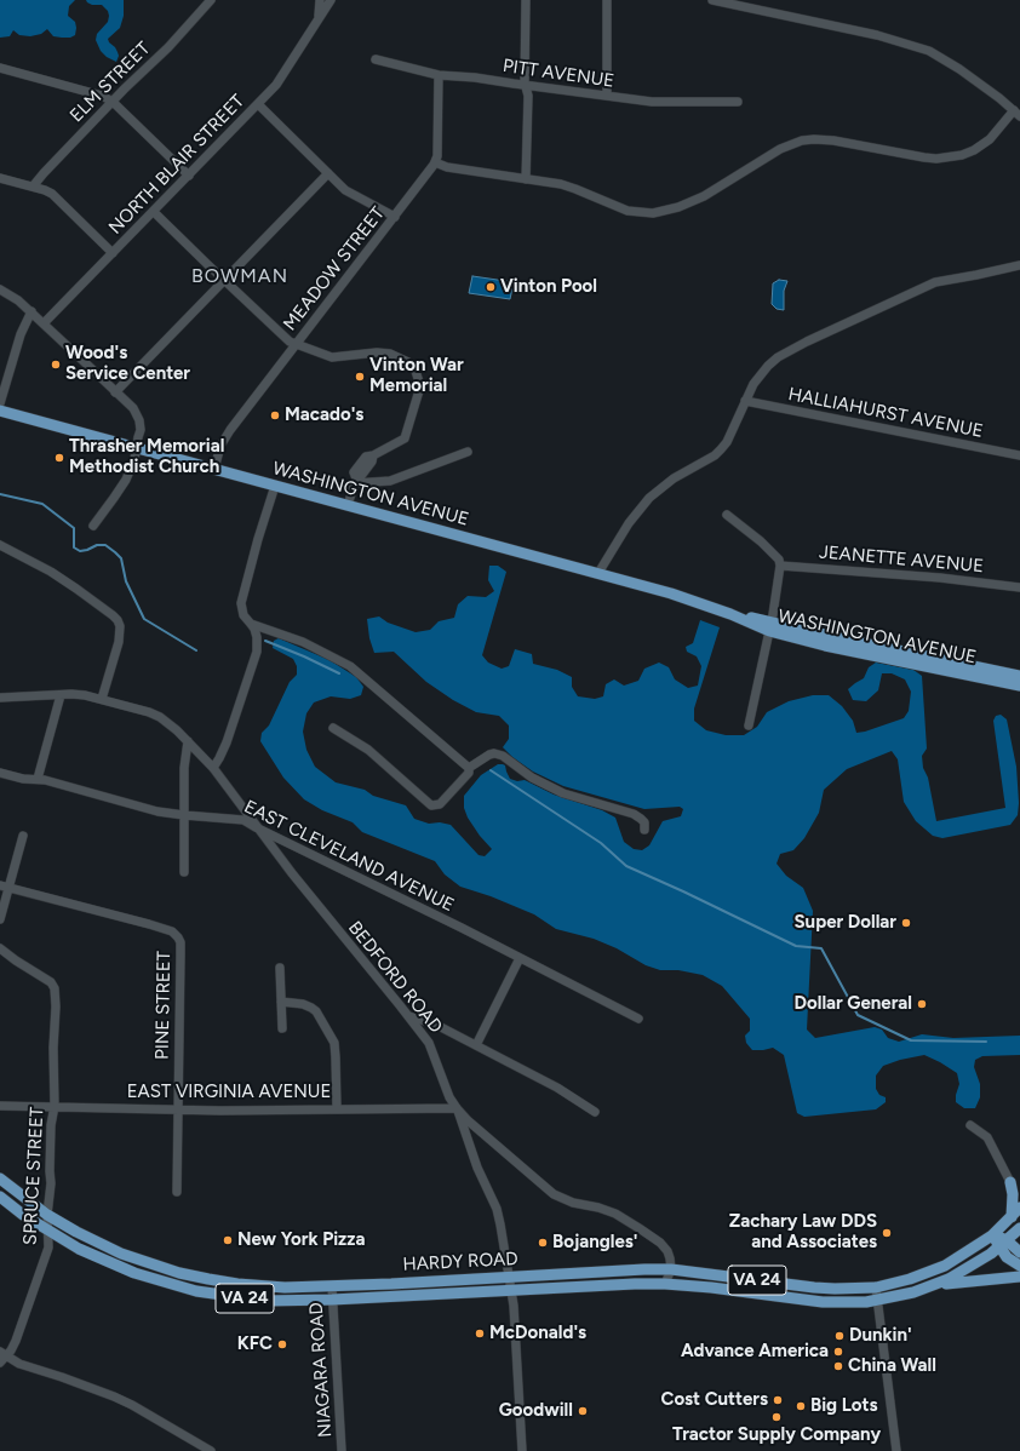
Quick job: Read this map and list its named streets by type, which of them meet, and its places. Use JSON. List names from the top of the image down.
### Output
{
  "streets": {
    "main road": ["WASHINGTON AVENUE", "HARDY ROAD", "VA 24"],
    "street": [
      "PITT AVENUE",
      "ELM STREET",
      "NORTH BLAIR STREET",
      "MEADOW STREET",
      "HALLIAHURST AVENUE",
      "JEANETTE AVENUE",
      "EAST CLEVELAND AVENUE",
      "BEDFORD ROAD",
      "PINE STREET",
      "EAST VIRGINIA AVENUE",
      "SPRUCE STREET",
      "NIAGARA ROAD"
    ]
  },
  "crossings": [
    ["MEADOW STREET", "WASHINGTON AVENUE"],
    ["EAST CLEVELAND AVENUE", "BEDFORD ROAD"],
    ["BEDFORD ROAD", "EAST VIRGINIA AVENUE"],
    ["BEDFORD ROAD", "HARDY ROAD"],
    ["PINE STREET", "EAST VIRGINIA AVENUE"],
    ["EAST VIRGINIA AVENUE", "SPRUCE STREET"],
    ["SPRUCE STREET", "HARDY ROAD"],
    ["HARDY ROAD", "VA 24"],
    ["HARDY ROAD", "NIAGARA ROAD"]
  ],
  "districts": ["BOWMAN"],
  "places": [
    "Vinton Pool",
    "Wood's Service Center",
    "Vinton War Memorial",
    "Macado's",
    "Thrasher Memorial Methodist Church",
    "Super Dollar",
    "Dollar General",
    "Zachary Law DDS and Associates",
    "New York Pizza",
    "Bojangles'",
    "McDonald's",
    "Dunkin'",
    "KFC",
    "Advance America",
    "China Wall",
    "Cost Cutters",
    "Big Lots",
    "Goodwill",
    "Tractor Supply Company"
  ]
}
